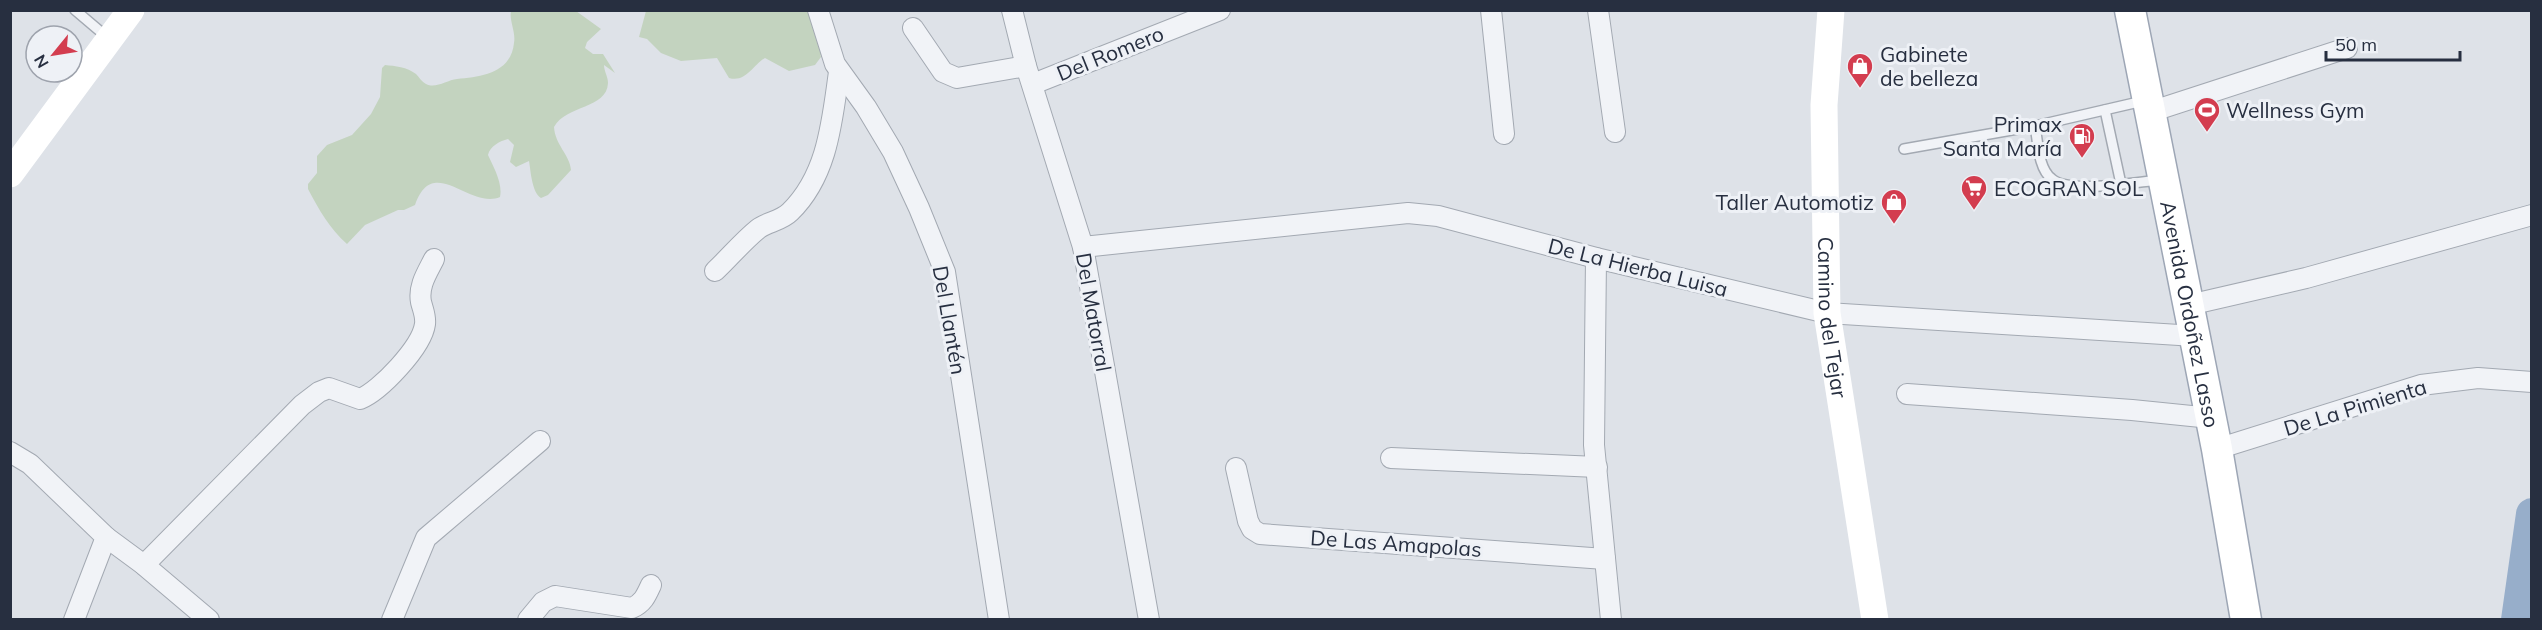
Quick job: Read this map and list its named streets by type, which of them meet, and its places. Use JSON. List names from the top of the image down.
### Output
{
  "streets": {
    "main road": ["Avenida Ordoñez Lasso"],
    "street": [
      "Del Romero",
      "De La Hierba Luisa",
      "Del Matorral",
      "Camino del Tejar",
      "Del Llantén",
      "De La Pimienta",
      "De Las Amapolas"
    ]
  },
  "crossings": [
    ["Del Romero", "Del Matorral"],
    ["De La Hierba Luisa", "Del Matorral"],
    ["De La Hierba Luisa", "Avenida Ordoñez Lasso"],
    ["De La Hierba Luisa", "Camino del Tejar"],
    ["Avenida Ordoñez Lasso", "De La Pimienta"]
  ],
  "places": {
    "shop": ["Gabinete de belleza", "Taller Automotiz"],
    "sports": ["Wellness Gym"],
    "fuel station": ["Primax Santa María"],
    "supermarket": ["ECOGRAN SOL"]
  },
  "scale_bar": "50 m",
  "north": "bottom left"
}
